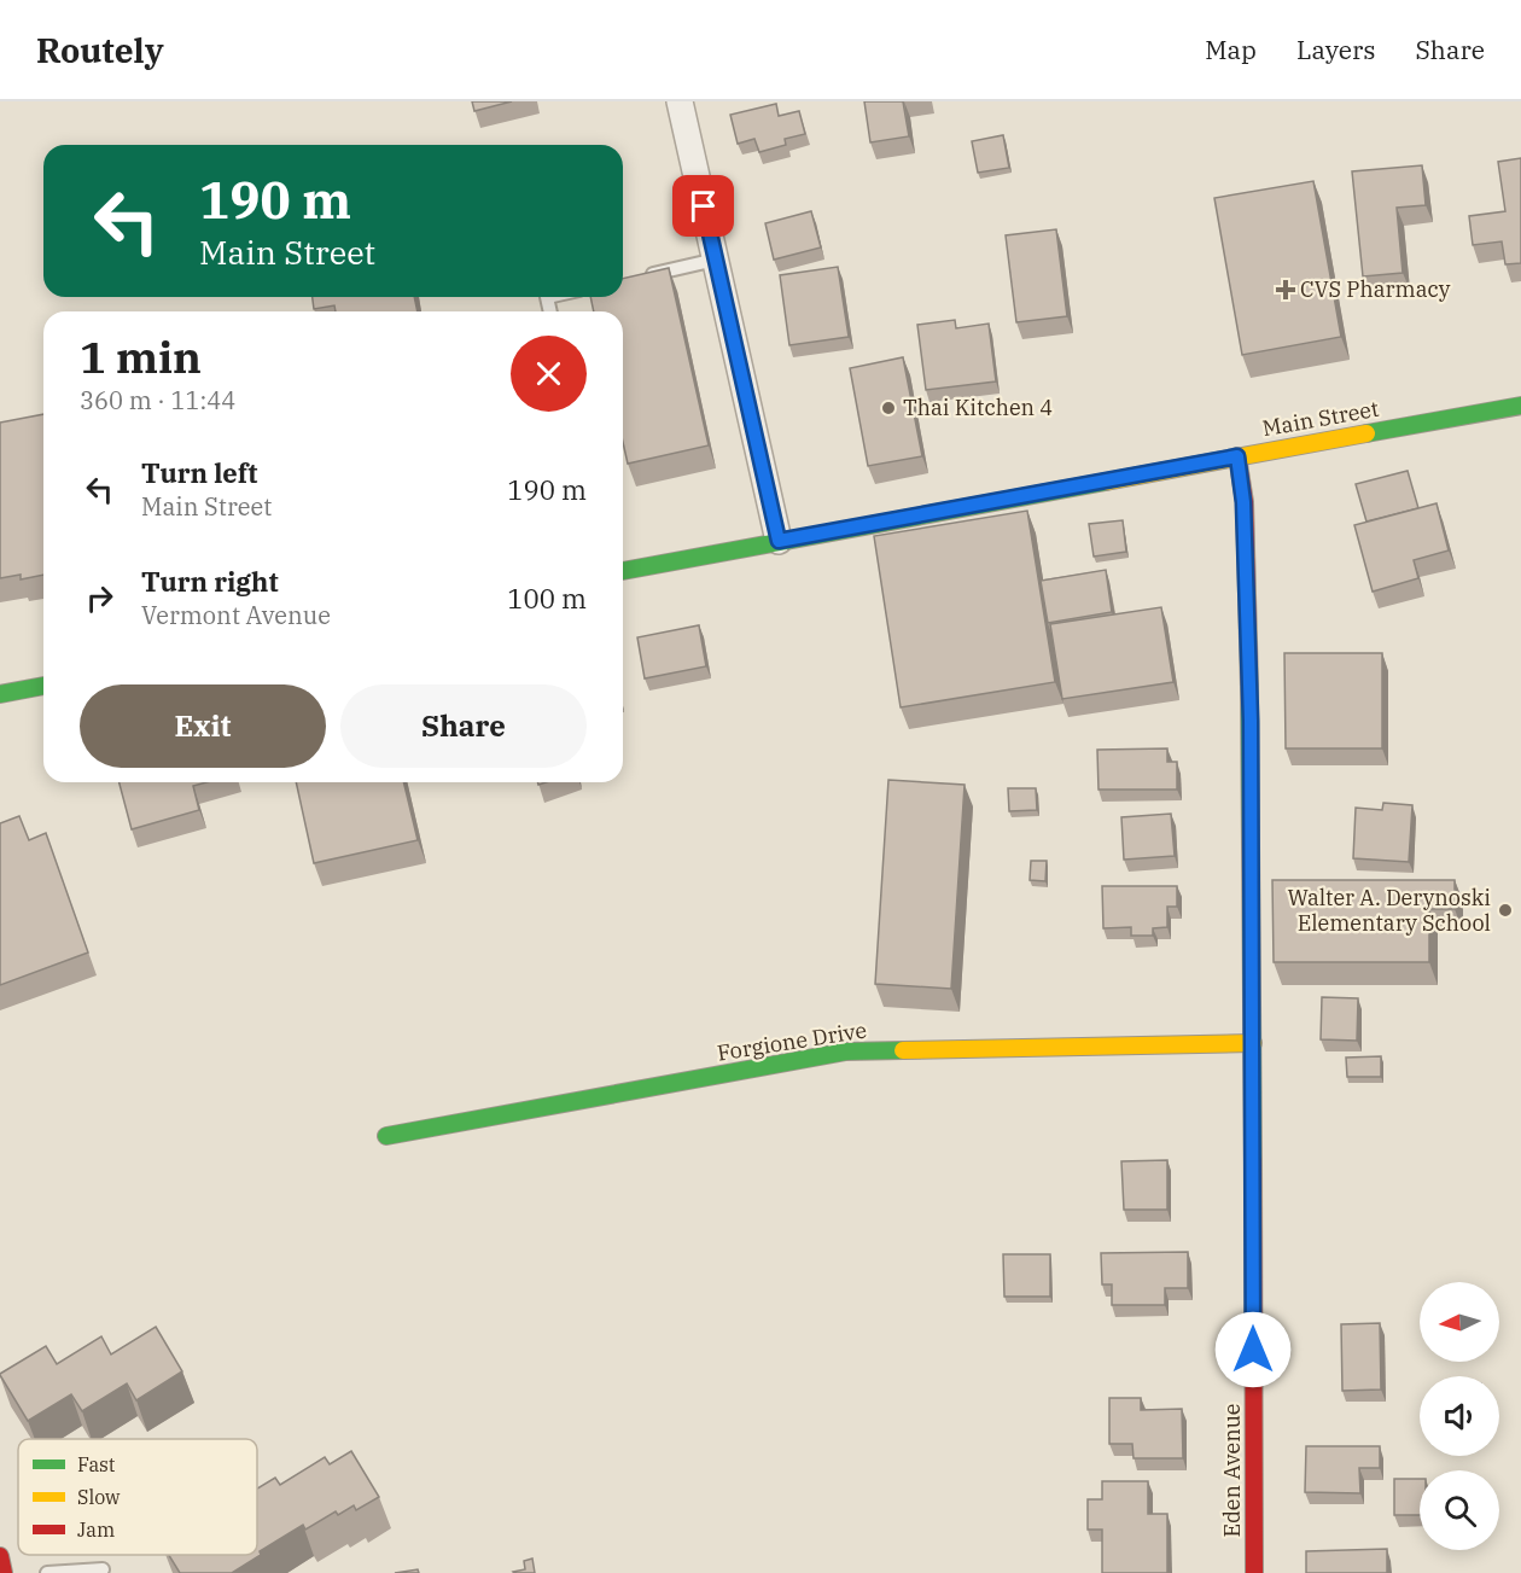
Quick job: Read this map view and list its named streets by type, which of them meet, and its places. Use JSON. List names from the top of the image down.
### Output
{
  "streets": {
    "main road": ["Main Street", "Forgione Drive", "Eden Avenue"]
  },
  "crossings": [
    ["Main Street", "Eden Avenue"],
    ["Forgione Drive", "Eden Avenue"]
  ],
  "places": {
    "health": ["CVS Pharmacy"],
    "other": ["Thai Kitchen 4", "Walter A. Derynoski Elementary School"]
  },
  "legend": ["Fast", "Slow", "Jam"],
  "north": "left",
  "page": {
    "header": "Routely",
    "nav": ["Map", "Layers", "Share"],
    "turn": ["190 m", "Main Street"],
    "heading": ["1 min", "360 m · 11:44"],
    "list": [
      {
        "name": "Turn left",
        "note": "Main Street",
        "value": "190 m"
      },
      {
        "name": "Turn right",
        "note": "Vermont Avenue",
        "value": "100 m"
      }
    ],
    "buttons": ["Exit", "Share"]
  }
}
